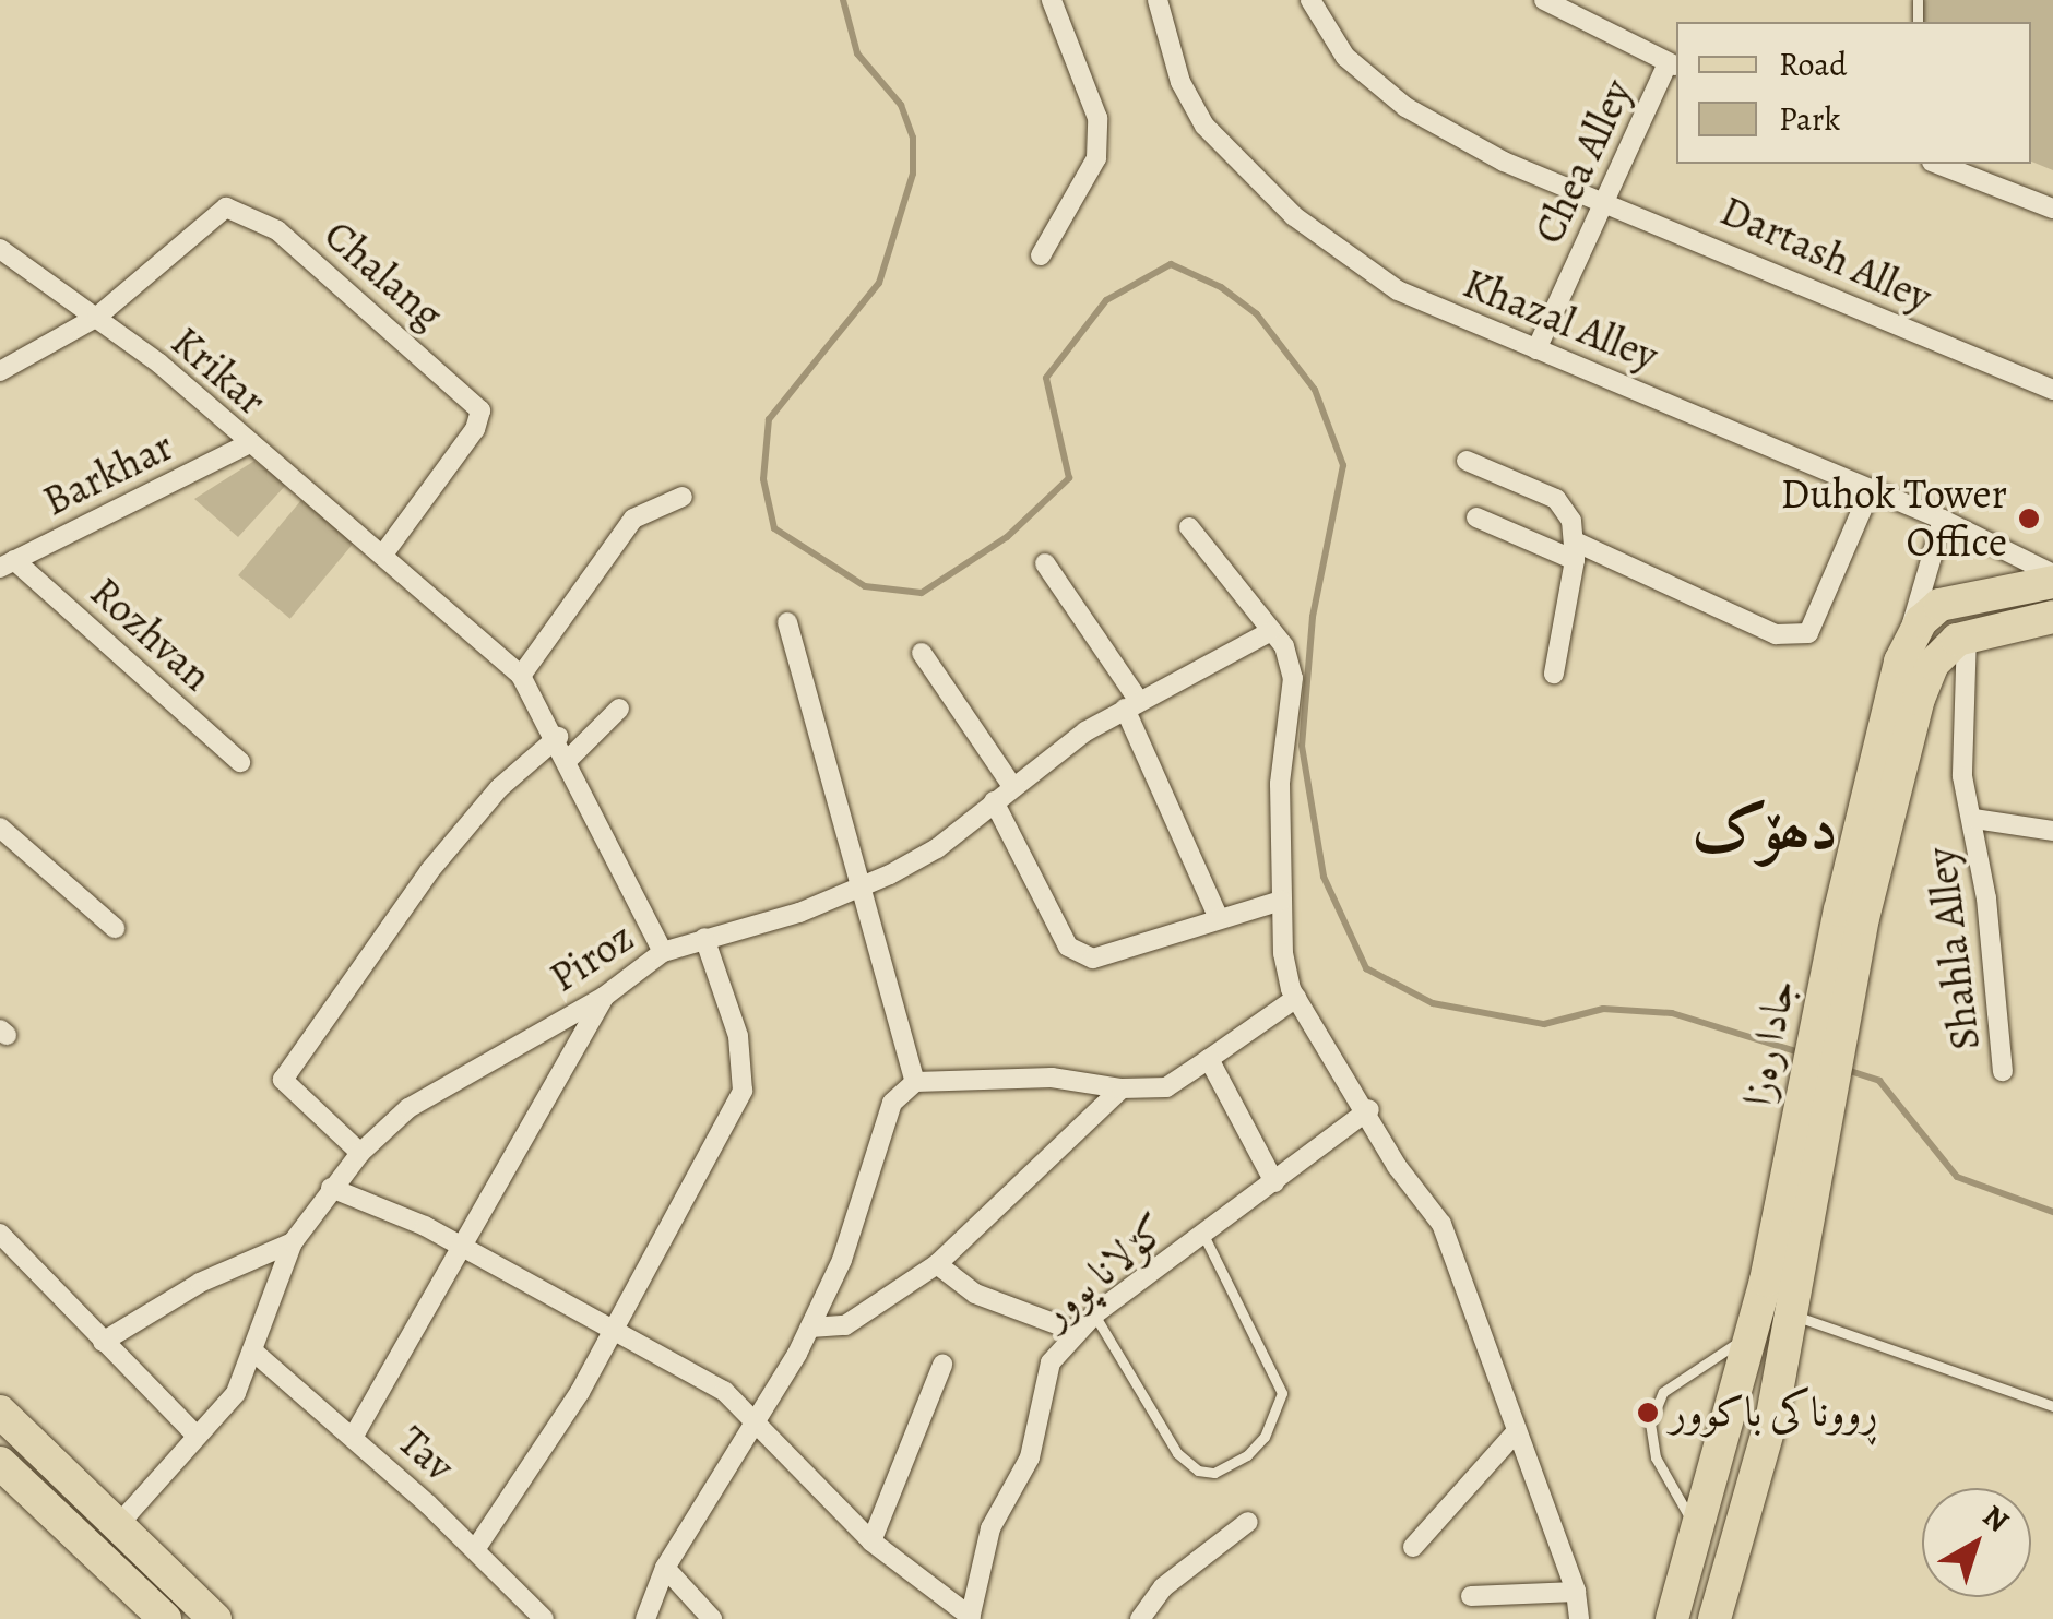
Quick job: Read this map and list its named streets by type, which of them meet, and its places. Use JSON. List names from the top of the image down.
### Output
{
  "streets": {
    "main road": ["جادا ره‌زا"],
    "street": [
      "Chea Alley",
      "Dartash Alley",
      "Chalang",
      "Khazal Alley",
      "Krikar",
      "Barkhar",
      "Rozhvan",
      "Shahla Alley",
      "Piroz",
      "کۆلانا پوور",
      "Tav"
    ]
  },
  "crossings": [
    ["Chea Alley", "Dartash Alley"],
    ["Chea Alley", "Khazal Alley"],
    ["Chalang", "Krikar"],
    ["Khazal Alley", "جادا ره‌زا"],
    ["Krikar", "Barkhar"],
    ["Barkhar", "Rozhvan"],
    ["Shahla Alley", "جادا ره‌زا"],
    ["Piroz", "Tav"]
  ],
  "districts": ["دھۆک"],
  "places": ["Duhok Tower Office", "ڕووناکی باکوور"],
  "legend": ["Road", "Park"],
  "north": "top right"
}
